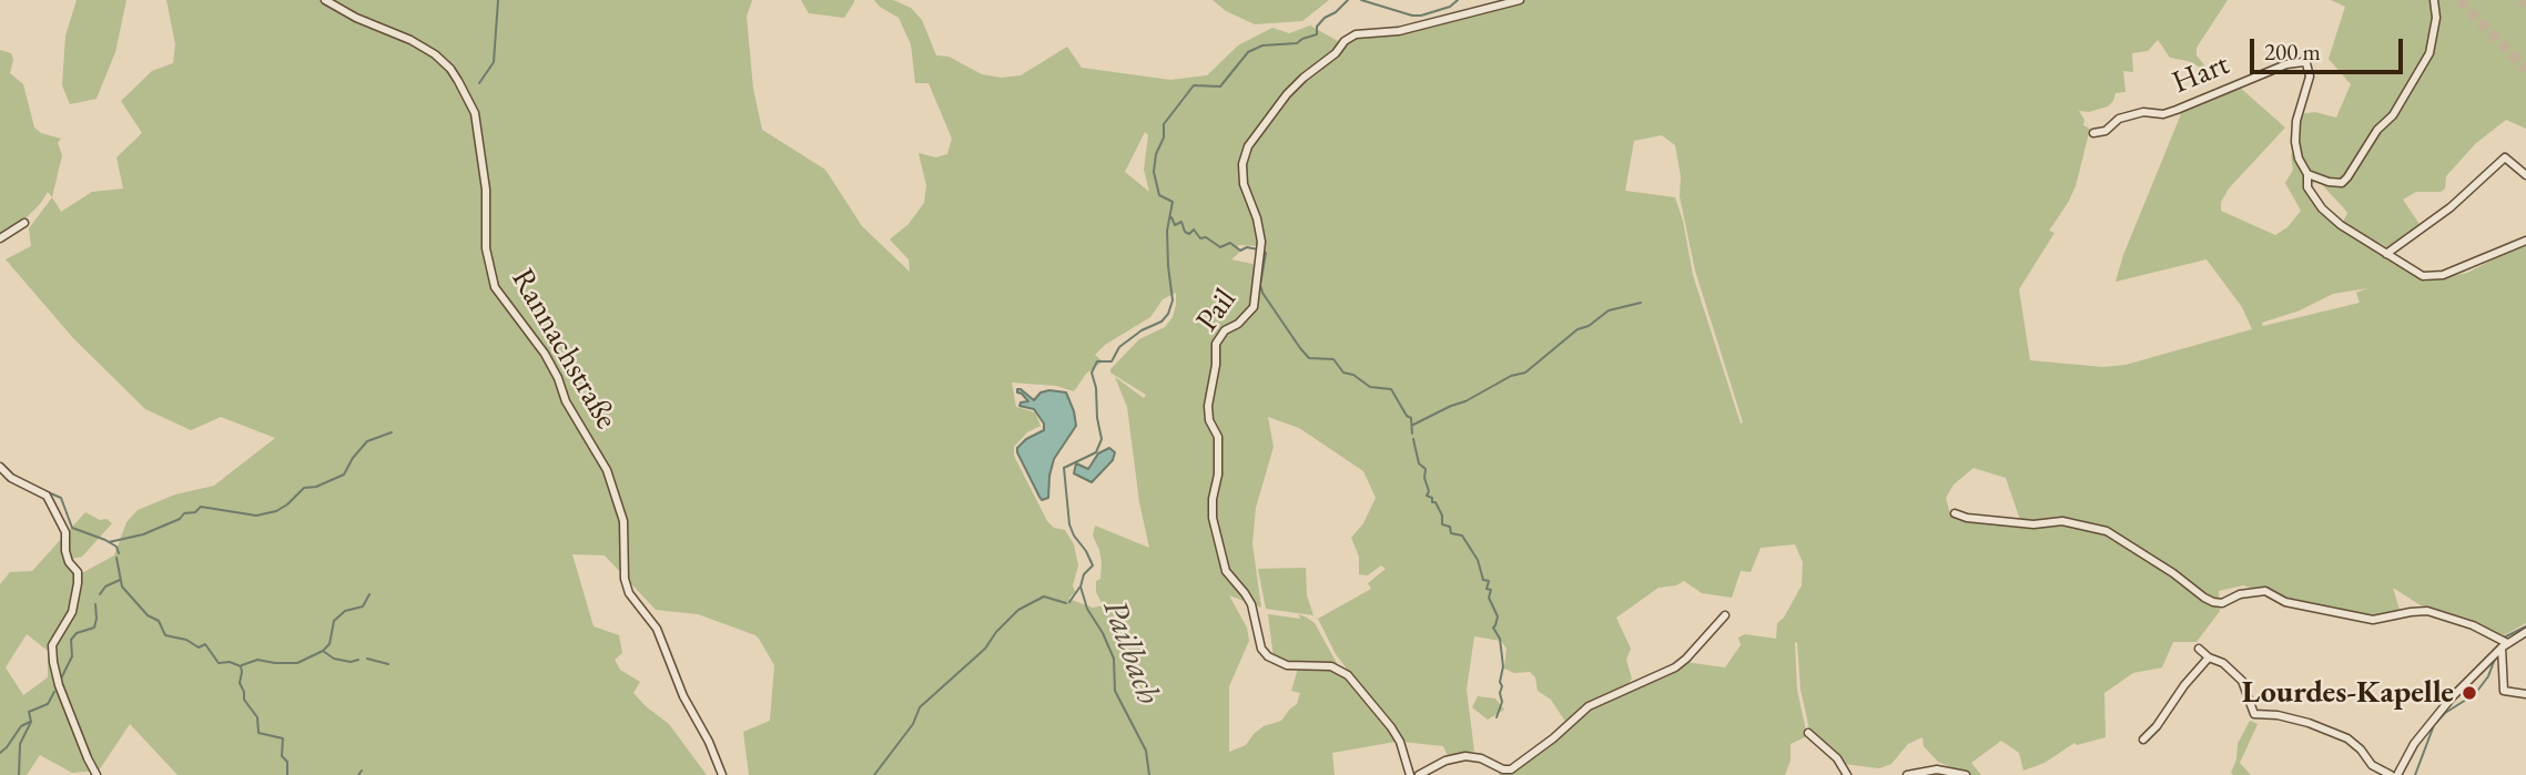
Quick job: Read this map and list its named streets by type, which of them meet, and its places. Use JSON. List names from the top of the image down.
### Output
{
  "streets": {
    "street": ["Hart", "Pail", "Rannachstraße"]
  },
  "water": ["Pailbach"],
  "places": ["Lourdes-Kapelle"],
  "scale_bar": "200 m"
}
